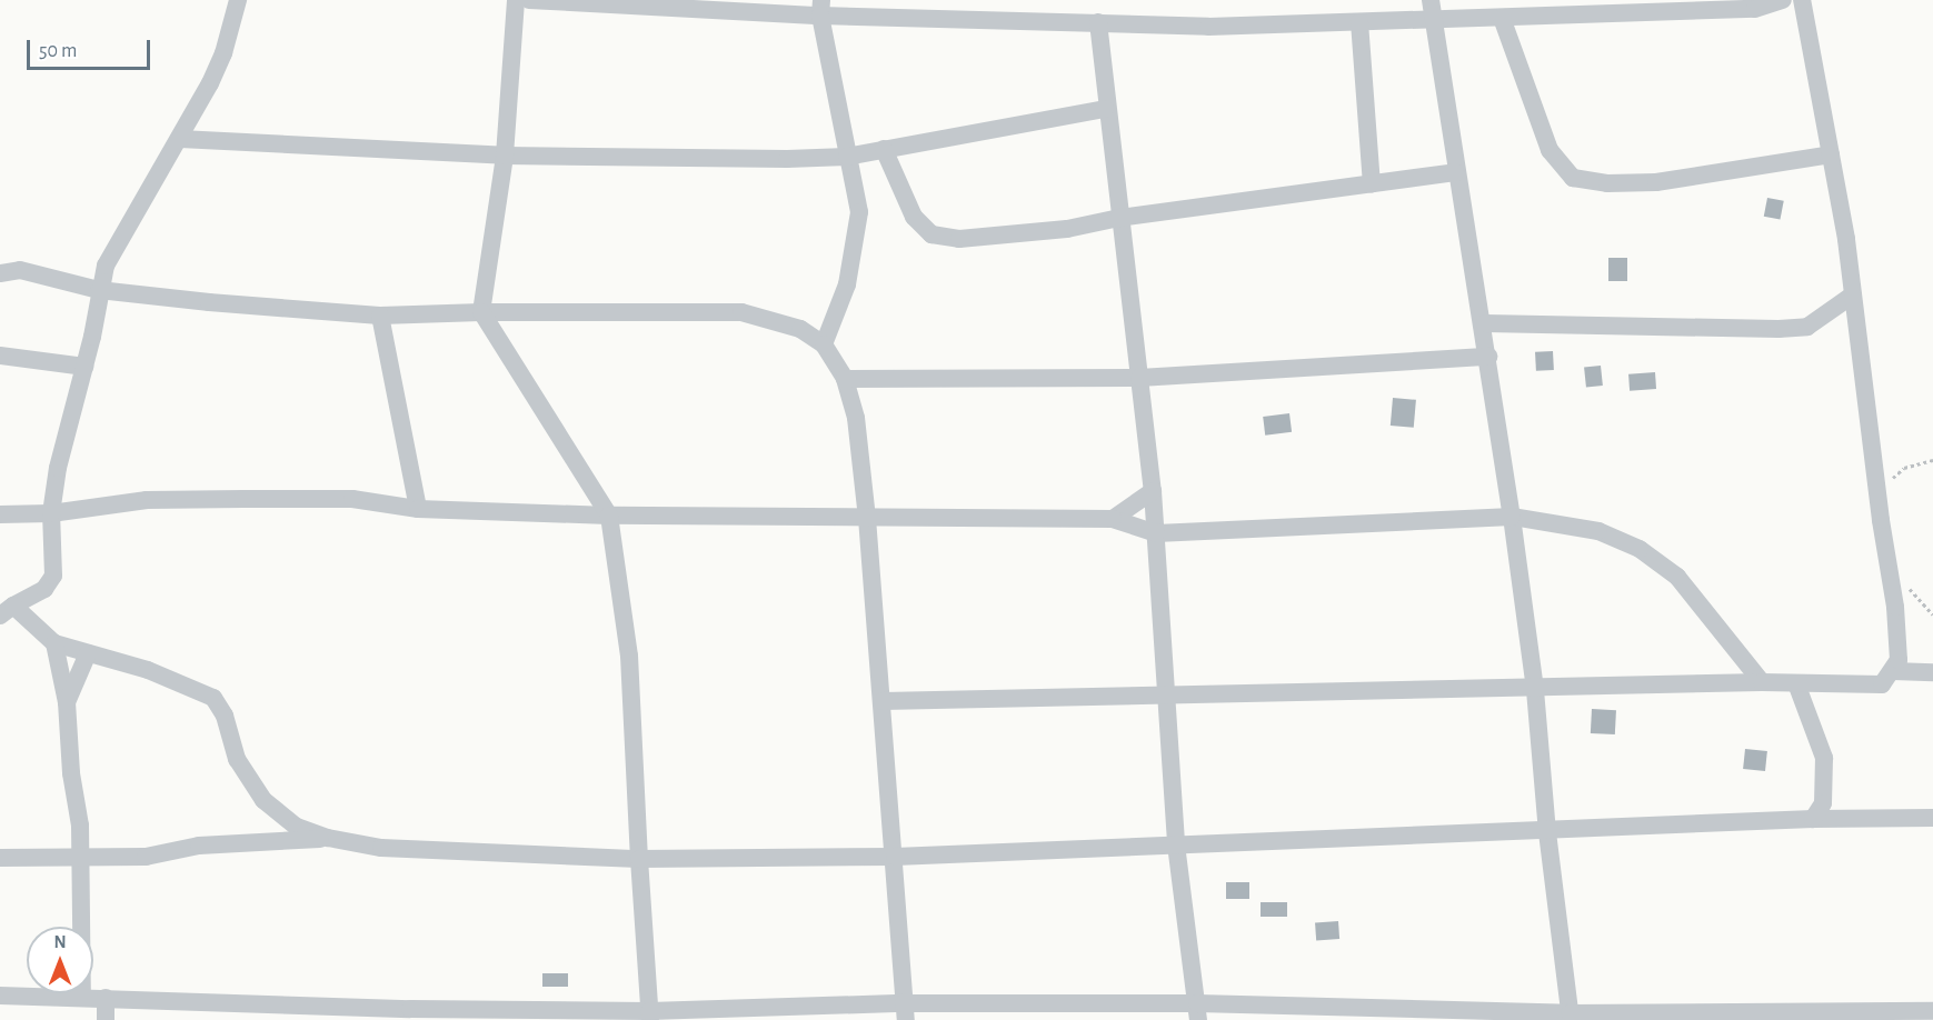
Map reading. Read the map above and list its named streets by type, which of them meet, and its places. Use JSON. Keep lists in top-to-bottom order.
{
  "scale_bar": "50 m",
  "north": "top"
}
